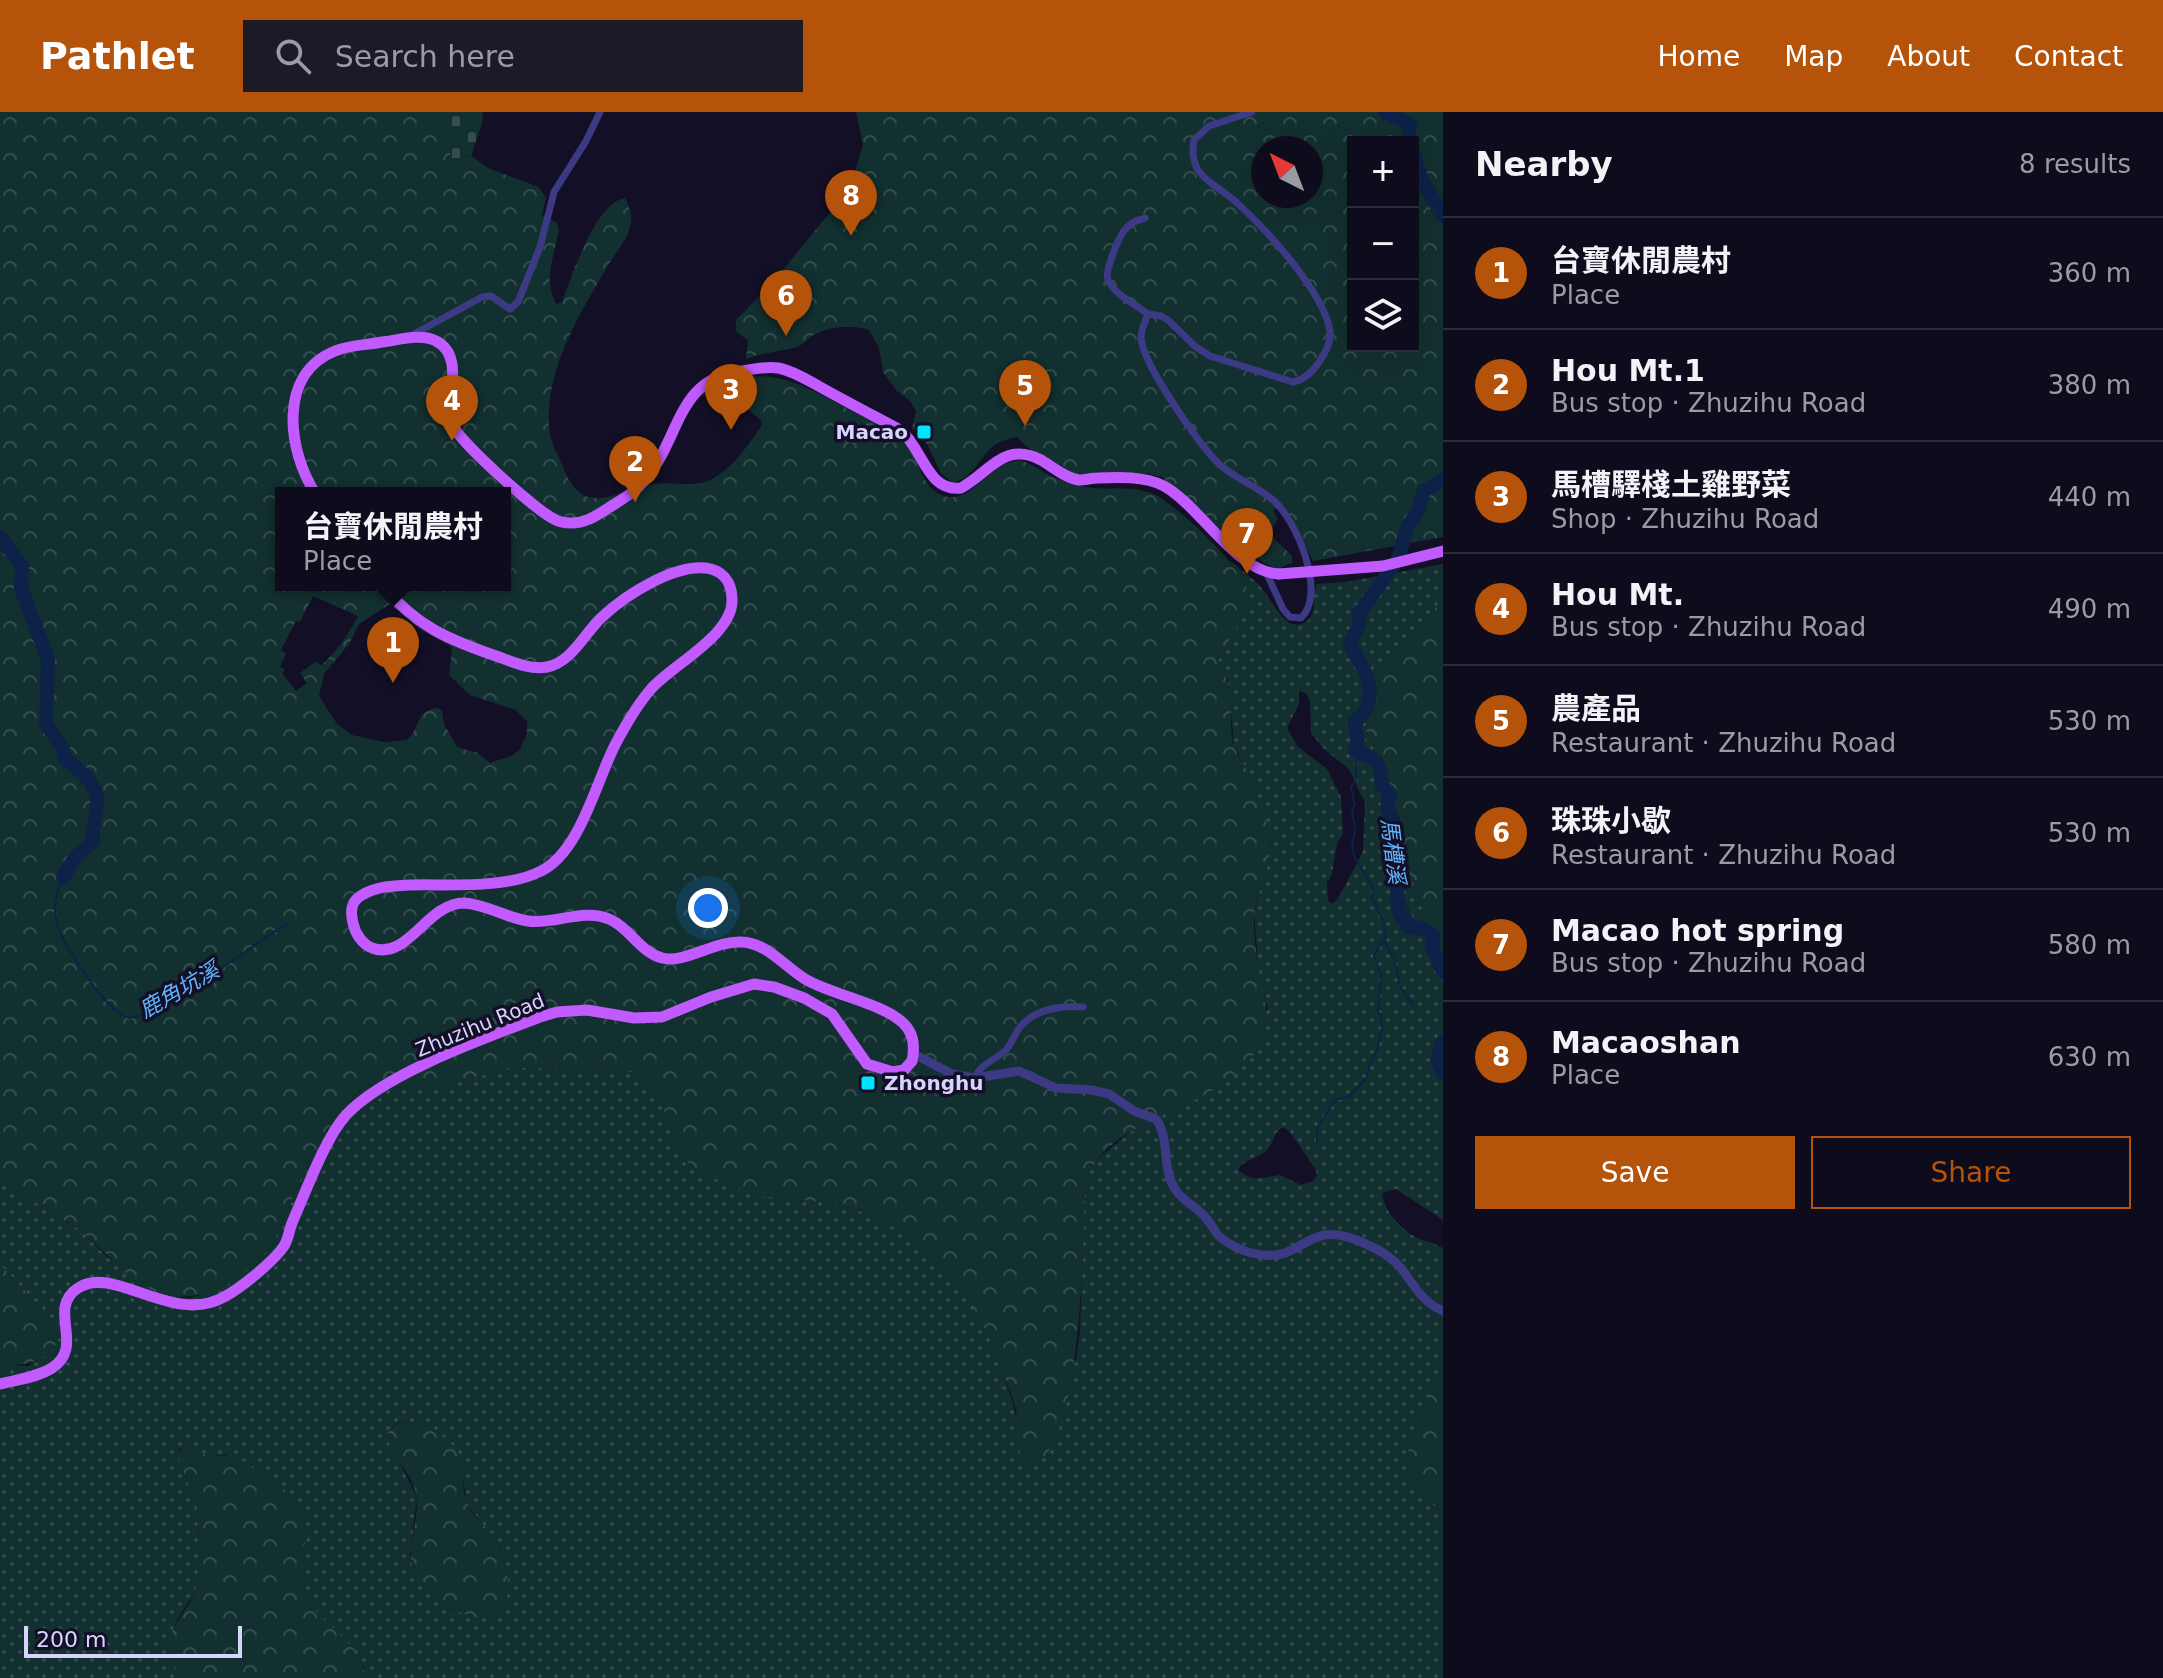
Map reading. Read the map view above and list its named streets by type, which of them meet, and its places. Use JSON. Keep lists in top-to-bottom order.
{
  "streets": {
    "main road": ["Zhuzihu Road"]
  },
  "water": ["馬槽溪", "鹿角坑溪"],
  "places": {
    "transit": ["Macao", "Zhonghu"]
  },
  "scale_bar": "200 m",
  "north": "top left",
  "page": {
    "header": "Pathlet",
    "search": "Search here",
    "nav": [
      "Home",
      "Map",
      "About",
      "Contact"
    ],
    "heading": ["Nearby", "8 results"],
    "map_buttons": ["+", "−"],
    "pins": [
      "8",
      "6",
      "5",
      "3",
      "4",
      "2",
      "7",
      "1"
    ],
    "list": [
      {
        "mark": "1",
        "name": "台寶休閒農村",
        "note": "Place",
        "value": "360 m"
      },
      {
        "mark": "2",
        "name": "Hou Mt.1",
        "note": "Bus stop · Zhuzihu Road",
        "value": "380 m"
      },
      {
        "mark": "3",
        "name": "馬槽驛棧土雞野菜",
        "note": "Shop · Zhuzihu Road",
        "value": "440 m"
      },
      {
        "mark": "4",
        "name": "Hou Mt.",
        "note": "Bus stop · Zhuzihu Road",
        "value": "490 m"
      },
      {
        "mark": "5",
        "name": "農產品",
        "note": "Restaurant · Zhuzihu Road",
        "value": "530 m"
      },
      {
        "mark": "6",
        "name": "珠珠小歇",
        "note": "Restaurant · Zhuzihu Road",
        "value": "530 m"
      },
      {
        "mark": "7",
        "name": "Macao hot spring",
        "note": "Bus stop · Zhuzihu Road",
        "value": "580 m"
      },
      {
        "mark": "8",
        "name": "Macaoshan",
        "note": "Place",
        "value": "630 m"
      }
    ],
    "popup": ["台寶休閒農村", "Place"],
    "buttons": ["Save", "Share"],
    "scale": "200 m"
  }
}
